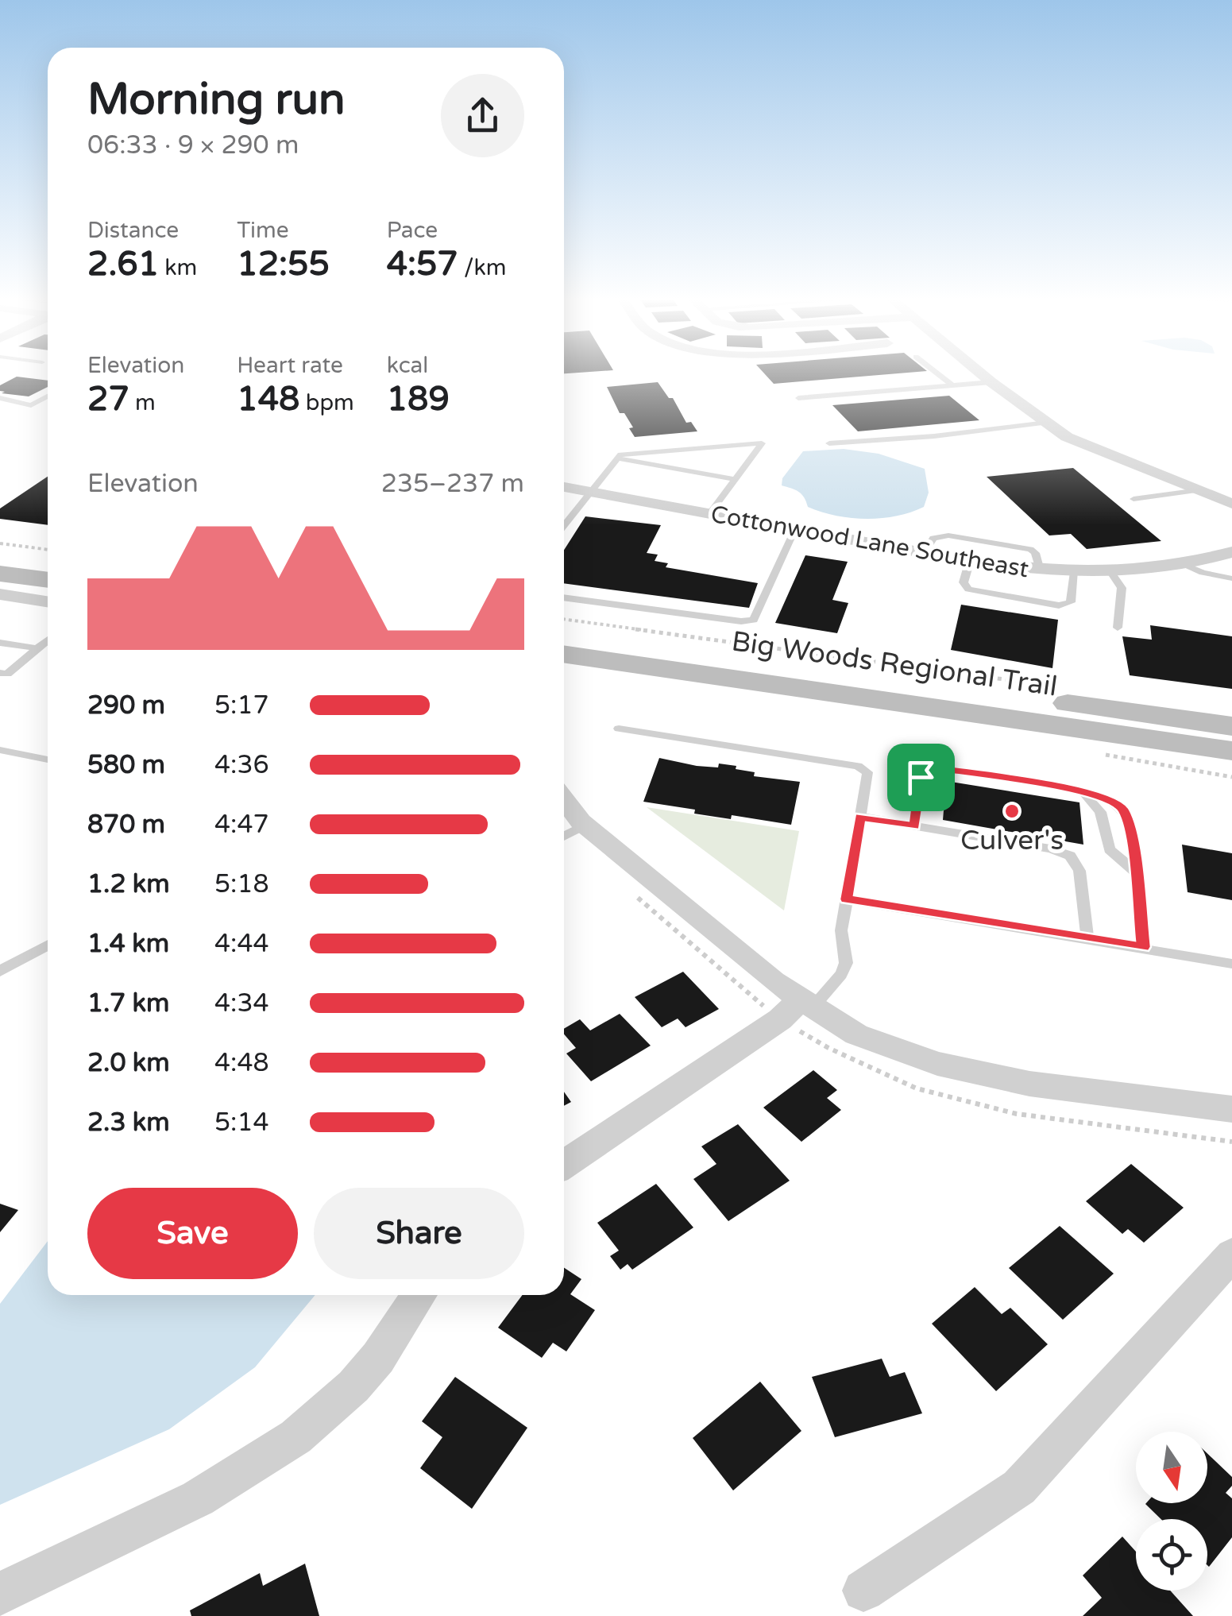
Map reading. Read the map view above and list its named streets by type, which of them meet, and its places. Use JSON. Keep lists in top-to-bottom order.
{
  "streets": {
    "street": ["Cottonwood Lane Southeast"],
    "path": ["Big Woods Regional Trail"]
  },
  "places": ["Culver's"],
  "north": "bottom",
  "page": {
    "heading": ["Morning run", "06:33 · 9 × 290 m"],
    "stats": [
      ["Distance", "2.61 km"],
      ["Time", "12:55"],
      ["Pace", "4:57 /km"],
      ["Elevation", "27 m"],
      ["Heart rate", "148 bpm"],
      ["kcal", "189"]
    ],
    "chart": ["Elevation", "235–237 m"],
    "list": [
      {
        "name": "290 m",
        "note": "5:17"
      },
      {
        "name": "580 m",
        "note": "4:36"
      },
      {
        "name": "870 m",
        "note": "4:47"
      },
      {
        "name": "1.2 km",
        "note": "5:18"
      },
      {
        "name": "1.4 km",
        "note": "4:44"
      },
      {
        "name": "1.7 km",
        "note": "4:34"
      },
      {
        "name": "2.0 km",
        "note": "4:48"
      },
      {
        "name": "2.3 km",
        "note": "5:14"
      }
    ],
    "buttons": ["Save", "Share"]
  }
}
